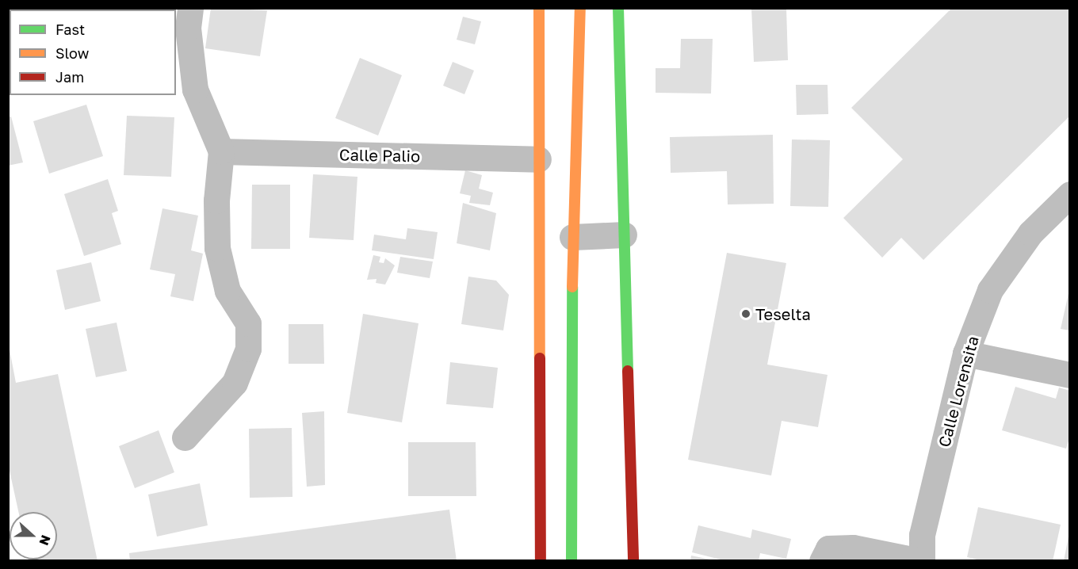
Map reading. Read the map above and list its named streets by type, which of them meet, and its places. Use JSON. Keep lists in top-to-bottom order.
{
  "streets": {
    "street": ["Calle Palio", "Calle Lorensita"]
  },
  "places": ["Teselta"],
  "legend": ["Fast", "Slow", "Jam"],
  "north": "right"
}
